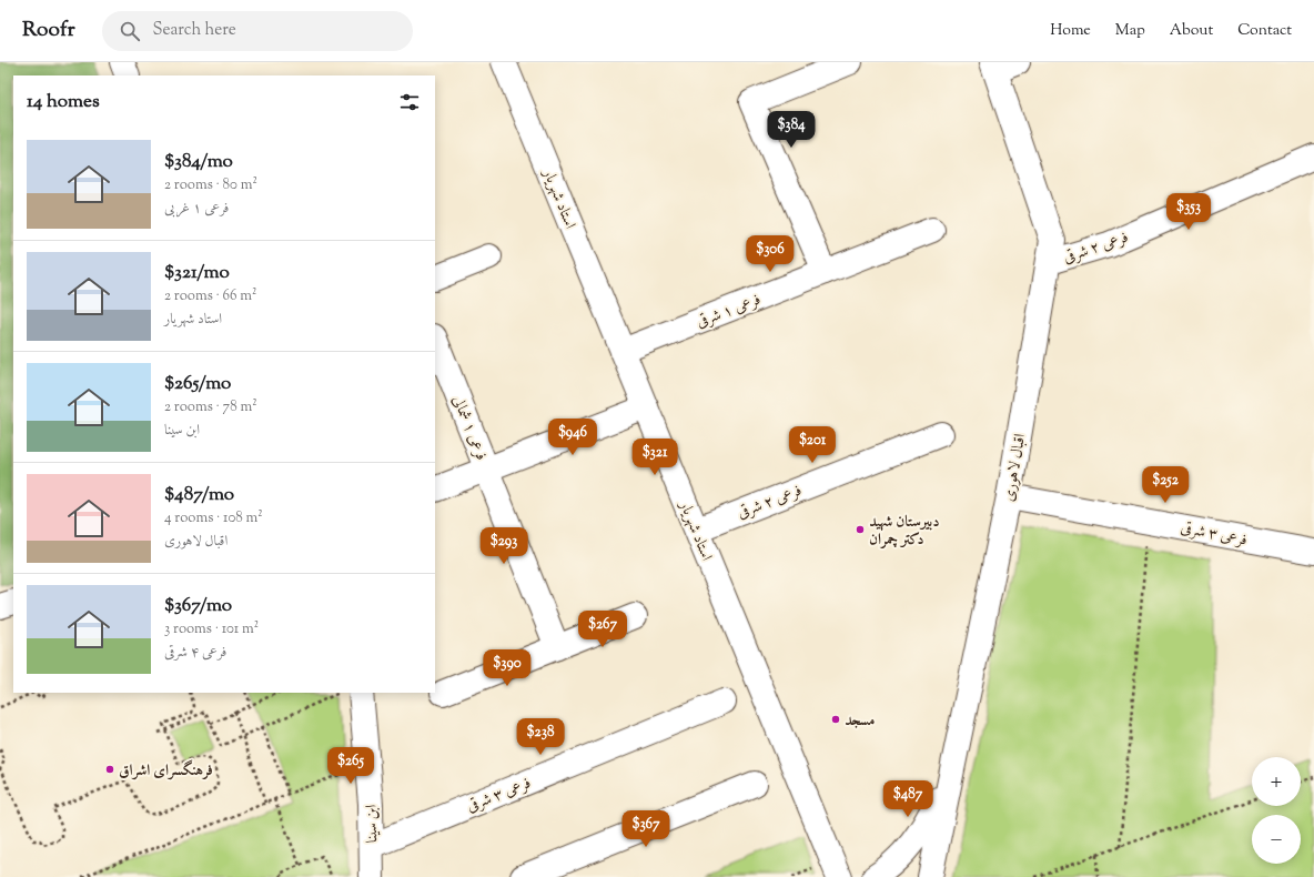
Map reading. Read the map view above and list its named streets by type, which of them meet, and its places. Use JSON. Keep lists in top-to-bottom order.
{
  "streets": {
    "street": [
      "استاد شهریار",
      "فرعی ۲ شرقی",
      "فرعی ۱ شرقی",
      "فرعی ۱ شمالی",
      "اقبال لاهوری",
      "فرعی ۳ شرقی",
      "ابن سینا"
    ]
  },
  "crossings": [
    ["استاد شهریار", "فرعی ۲ شرقی"],
    ["استاد شهریار", "فرعی ۱ شرقی"],
    ["فرعی ۲ شرقی", "اقبال لاهوری"],
    ["اقبال لاهوری", "فرعی ۳ شرقی"],
    ["فرعی ۳ شرقی", "ابن سینا"]
  ],
  "places": ["دبیرستان شهید دکتر چمران", "مسجد", "فرهنگسرای اشراق"],
  "page": {
    "header": "Roofr",
    "search": "Search here",
    "nav": [
      "Home",
      "Map",
      "About",
      "Contact"
    ],
    "heading": "14 homes",
    "price": [
      "$384",
      "$353",
      "$306",
      "$946",
      "$201",
      "$321",
      "$252",
      "$293",
      "$267",
      "$390",
      "$238",
      "$265",
      "$487",
      "$367"
    ],
    "list": [
      {
        "name": "$384/mo",
        "note": "2 rooms · 80 m² · فرعی ۱ غربی"
      },
      {
        "name": "$321/mo",
        "note": "2 rooms · 66 m² · استاد شهریار"
      },
      {
        "name": "$265/mo",
        "note": "2 rooms · 78 m² · ابن سینا"
      },
      {
        "name": "$487/mo",
        "note": "4 rooms · 108 m² · اقبال لاهوری"
      },
      {
        "name": "$367/mo",
        "note": "3 rooms · 101 m² · فرعی ۴ شرقی"
      }
    ],
    "map_buttons": ["+", "−"]
  }
}
